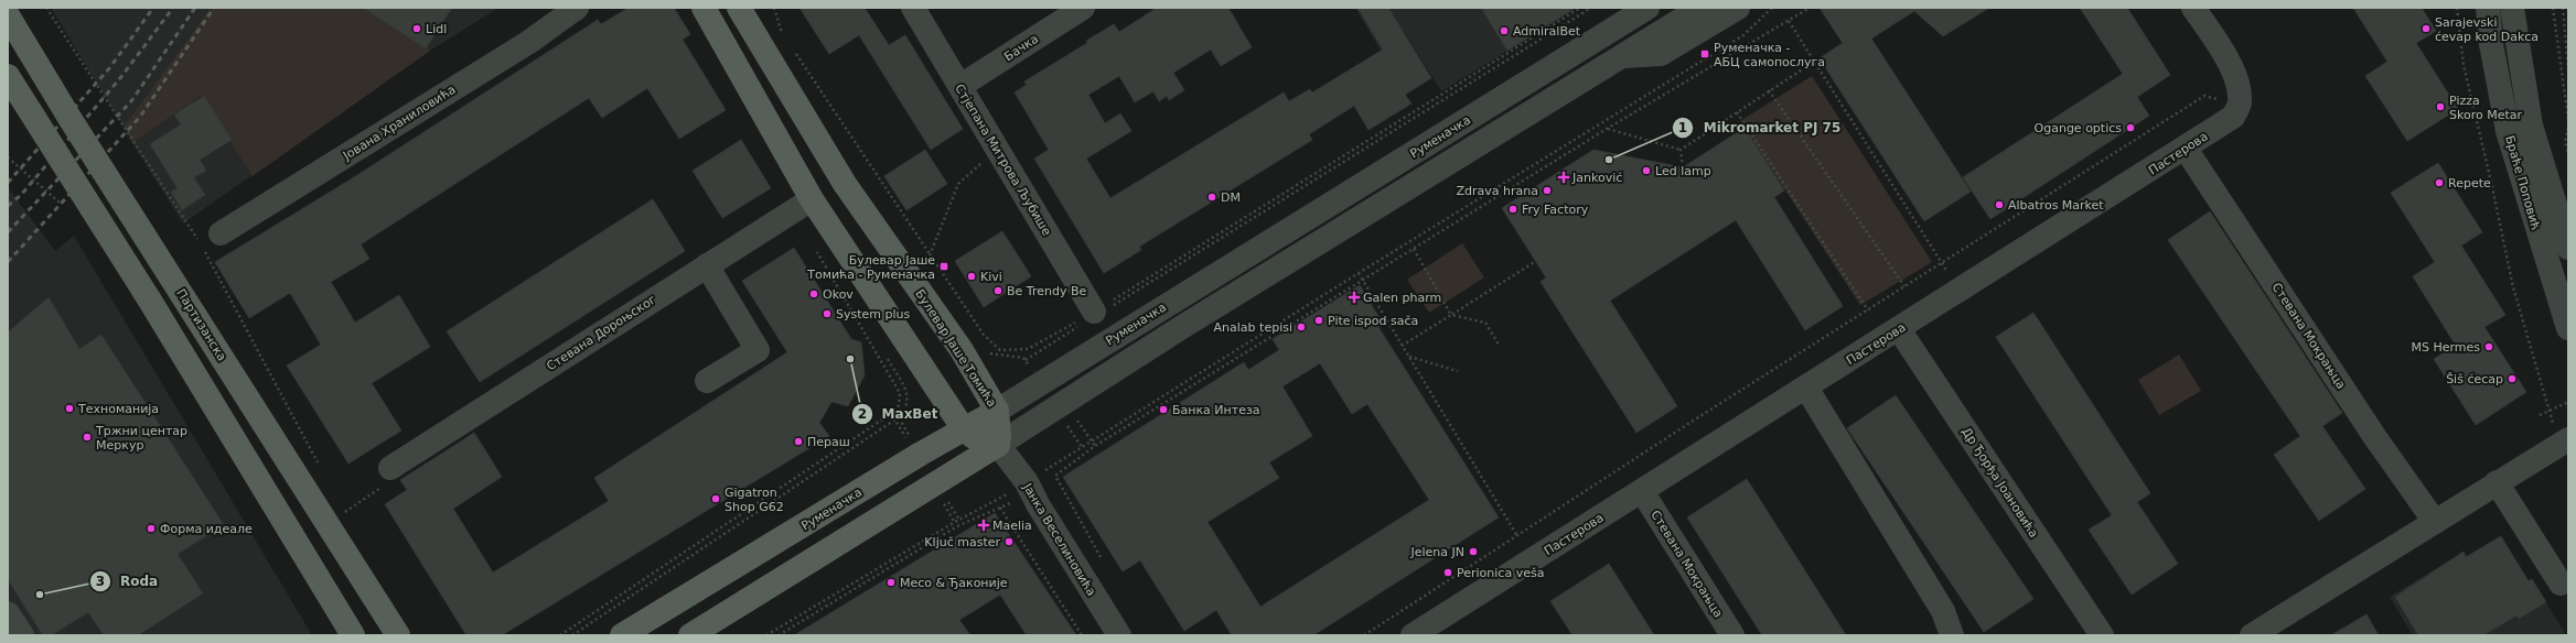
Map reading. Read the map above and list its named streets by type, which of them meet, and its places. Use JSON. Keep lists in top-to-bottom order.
{
  "streets": {
    "main road": ["Руменачка", "Партизанска", "Булевар Јаше Томића"],
    "street": [
      "Бачка",
      "Јована Храниловића",
      "Пастерова",
      "Стјепана Митрова Љубише",
      "Браће Поповић",
      "Стевана Дороњског",
      "Стевана Мокрањца",
      "Др Ђорђа Јоановића",
      "Јанка Веселиновића"
    ]
  },
  "crossings": [
    ["Бачка", "Стјепана Митрова Љубише"],
    ["Руменачка", "Булевар Јаше Томића"],
    ["Пастерова", "Стевана Мокрањца"],
    ["Пастерова", "Др Ђорђа Јоановића"],
    ["Булевар Јаше Томића", "Јанка Веселиновића"]
  ],
  "places": {
    "other": [
      "Lidl",
      "Sarajevski ćevap kod Dakca",
      "AdmiralBet",
      "Pizza Skoro Metar",
      "Ogange optics",
      "Mikromarket PJ 75",
      "Led lamp",
      "Repete",
      "Zdrava hrana",
      "DM",
      "Albatros Market",
      "Fry Factory",
      "Kivi",
      "Be Trendy Be",
      "Okov",
      "System plus",
      "Pite ispod sača",
      "Analab tepisi",
      "MS Hermes",
      "MaxBet",
      "Šiš ćecap",
      "Техноманија",
      "Банка Интеза",
      "Тржни центар Меркур",
      "Пераш",
      "Gigatron Shop G62",
      "Форма идеале",
      "Ključ master",
      "Jelena JN",
      "Perionica veša",
      "Месо & Ђаконије",
      "Roda"
    ],
    "transit": ["Руменачка - АБЦ самопослуга", "Булевар Јаше Томића - Руменачка"],
    "health": ["Janković", "Galen pharm", "Maelia"]
  }
}
